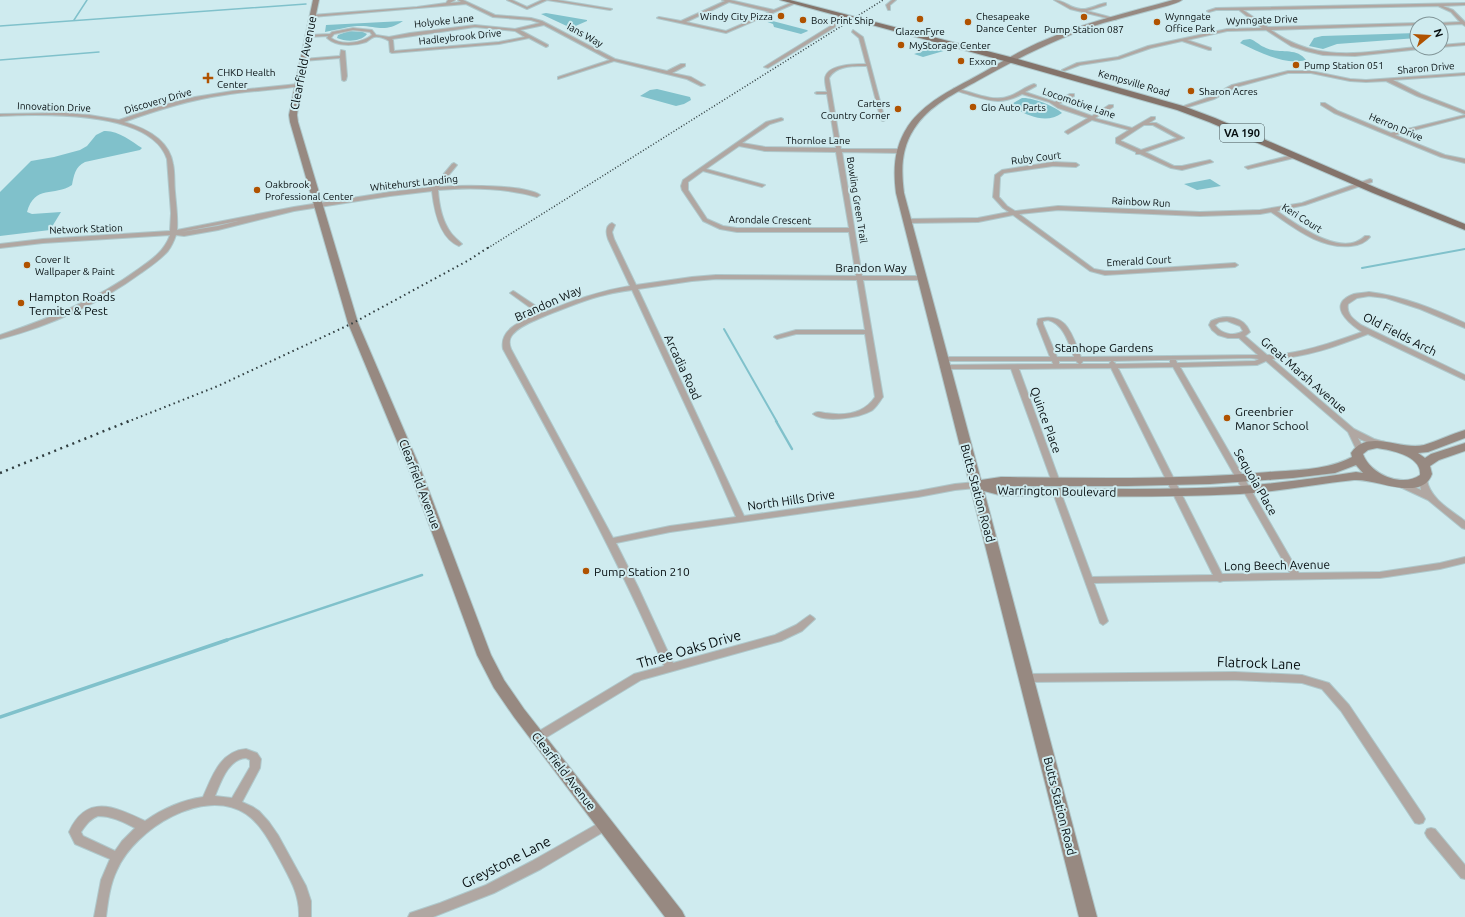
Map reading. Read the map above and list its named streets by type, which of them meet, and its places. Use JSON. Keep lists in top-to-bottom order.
{
  "streets": {
    "main road": ["Kempsville Road", "VA 190"],
    "street": [
      "Wynngate Drive",
      "Holyoke Lane",
      "Ians Way",
      "Hadleybrook Drive",
      "Clearfield Avenue",
      "Sharon Drive",
      "Discovery Drive",
      "Locomotive Lane",
      "Innovation Drive",
      "Herron Drive",
      "Thornloe Lane",
      "Ruby Court",
      "Whitehurst Landing",
      "Bowling Green Trail",
      "Rainbow Run",
      "Keri Court",
      "Arondale Crescent",
      "Network Station",
      "Emerald Court",
      "Brandon Way",
      "Old Fields Arch",
      "Stanhope Gardens",
      "Arcadia Road",
      "Great Marsh Avenue",
      "Quince Place",
      "Sequoia Place",
      "Warrington Boulevard",
      "Butts Station Road",
      "North Hills Drive",
      "Long Beech Avenue",
      "Three Oaks Drive",
      "Flatrock Lane",
      "Greystone Lane"
    ]
  },
  "crossings": [
    ["Wynngate Drive", "Kempsville Road"],
    ["Holyoke Lane", "Hadleybrook Drive"],
    ["Clearfield Avenue", "Discovery Drive"],
    ["Clearfield Avenue", "Whitehurst Landing"],
    ["Clearfield Avenue", "Network Station"],
    ["Clearfield Avenue", "Three Oaks Drive"],
    ["Clearfield Avenue", "Greystone Lane"],
    ["Sharon Drive", "Kempsville Road"],
    ["Kempsville Road", "Rainbow Run"],
    ["Kempsville Road", "Butts Station Road"],
    ["Discovery Drive", "Innovation Drive"],
    ["Innovation Drive", "Network Station"],
    ["Thornloe Lane", "Bowling Green Trail"],
    ["Thornloe Lane", "Arondale Crescent"],
    ["Thornloe Lane", "Butts Station Road"],
    ["Ruby Court", "Rainbow Run"],
    ["Ruby Court", "Emerald Court"],
    ["Whitehurst Landing", "Network Station"],
    ["Bowling Green Trail", "Arondale Crescent"],
    ["Bowling Green Trail", "Brandon Way"],
    ["Rainbow Run", "Keri Court"],
    ["Rainbow Run", "Emerald Court"],
    ["Rainbow Run", "Butts Station Road"],
    ["Brandon Way", "Arcadia Road"],
    ["Brandon Way", "Butts Station Road"],
    ["Brandon Way", "North Hills Drive"],
    ["Brandon Way", "Three Oaks Drive"],
    ["Old Fields Arch", "Stanhope Gardens"],
    ["Stanhope Gardens", "Great Marsh Avenue"],
    ["Stanhope Gardens", "Quince Place"],
    ["Stanhope Gardens", "Sequoia Place"],
    ["Stanhope Gardens", "Butts Station Road"],
    ["Arcadia Road", "North Hills Drive"],
    ["Great Marsh Avenue", "Warrington Boulevard"],
    ["Quince Place", "Warrington Boulevard"],
    ["Sequoia Place", "Warrington Boulevard"],
    ["Sequoia Place", "Long Beech Avenue"],
    ["Warrington Boulevard", "Butts Station Road"],
    ["Warrington Boulevard", "North Hills Drive"],
    ["Butts Station Road", "North Hills Drive"],
    ["Butts Station Road", "Flatrock Lane"]
  ],
  "places": {
    "other": [
      "Windy City Pizza",
      "Pump Station 087",
      "GlazenFyre",
      "Box Print Ship",
      "Chesapeake Dance Center",
      "Wynngate Office Park",
      "MyStorage Center",
      "Exxon",
      "Pump Station 051",
      "Sharon Acres",
      "Glo Auto Parts",
      "Carters Country Corner",
      "Oakbrook Professional Center",
      "Cover It Wallpaper & Paint",
      "Hampton Roads Termite & Pest",
      "Greenbrier Manor School",
      "Pump Station 210"
    ],
    "health": ["CHKD Health Center"]
  },
  "north": "right"
}
